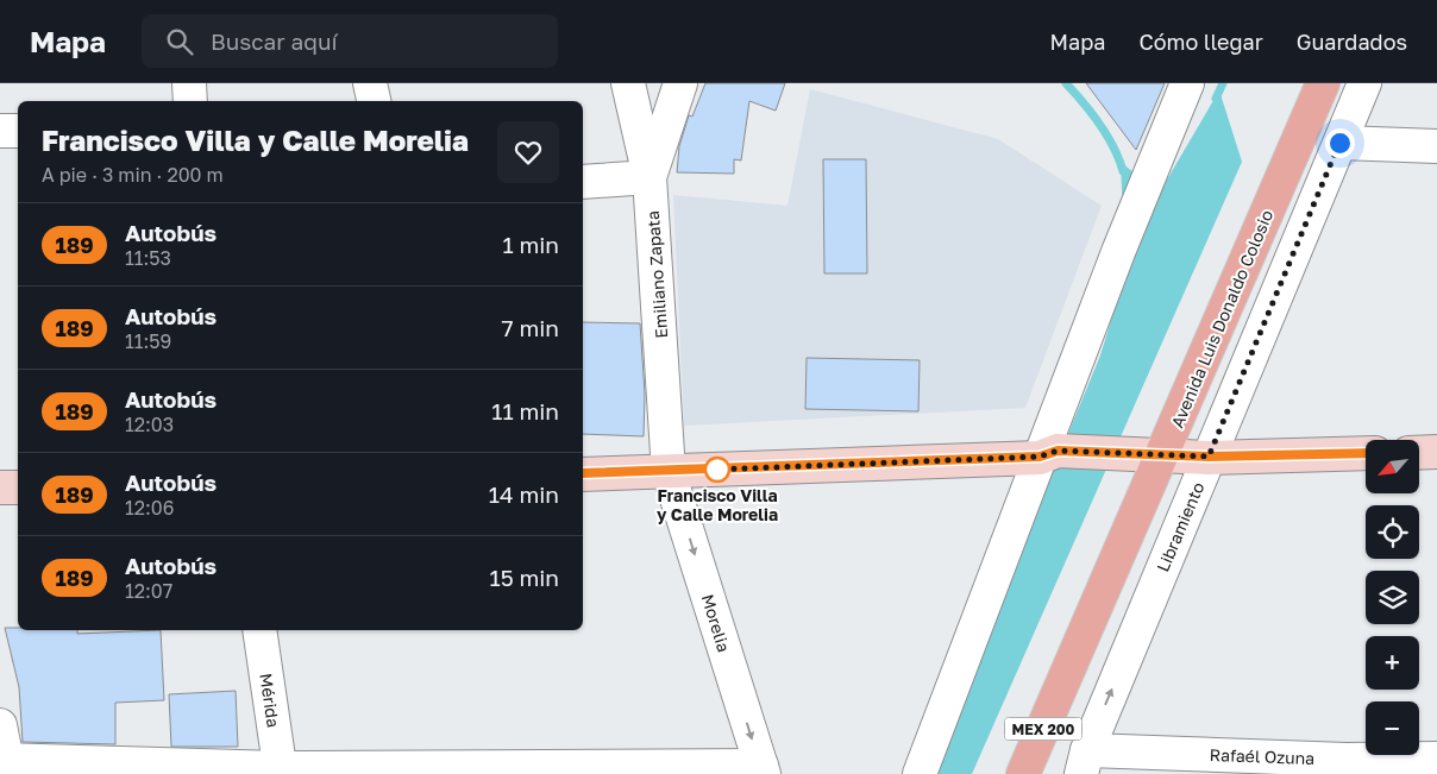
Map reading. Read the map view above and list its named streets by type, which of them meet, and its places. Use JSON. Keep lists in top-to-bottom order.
{
  "streets": {
    "main road": ["Avenida Luis Donaldo Colosio", "MEX 200"],
    "street": [
      "Emiliano Zapata",
      "Libramiento",
      "Morelia",
      "Mérida",
      "Rafaél Ozuna"
    ]
  },
  "crossings": [
    ["Emiliano Zapata", "Morelia"],
    ["Libramiento", "Rafaél Ozuna"]
  ],
  "one_way": ["Morelia"],
  "places": ["Francisco Villa y Calle Morelia"],
  "lines": ["bus line 189"],
  "north": "bottom left",
  "page": {
    "header": "Mapa",
    "search": "Buscar aquí",
    "nav": ["Mapa", "Cómo llegar", "Guardados"],
    "heading": ["Francisco Villa y Calle Morelia", "A pie · 3 min · 200 m"],
    "list": [
      {
        "mark": "189",
        "name": "Autobús",
        "note": "11:53",
        "value": "1 min"
      },
      {
        "mark": "189",
        "name": "Autobús",
        "note": "11:59",
        "value": "7 min"
      },
      {
        "mark": "189",
        "name": "Autobús",
        "note": "12:03",
        "value": "11 min"
      },
      {
        "mark": "189",
        "name": "Autobús",
        "note": "12:06",
        "value": "14 min"
      },
      {
        "mark": "189",
        "name": "Autobús",
        "note": "12:07",
        "value": "15 min"
      }
    ],
    "map_buttons": ["+", "−"]
  }
}
